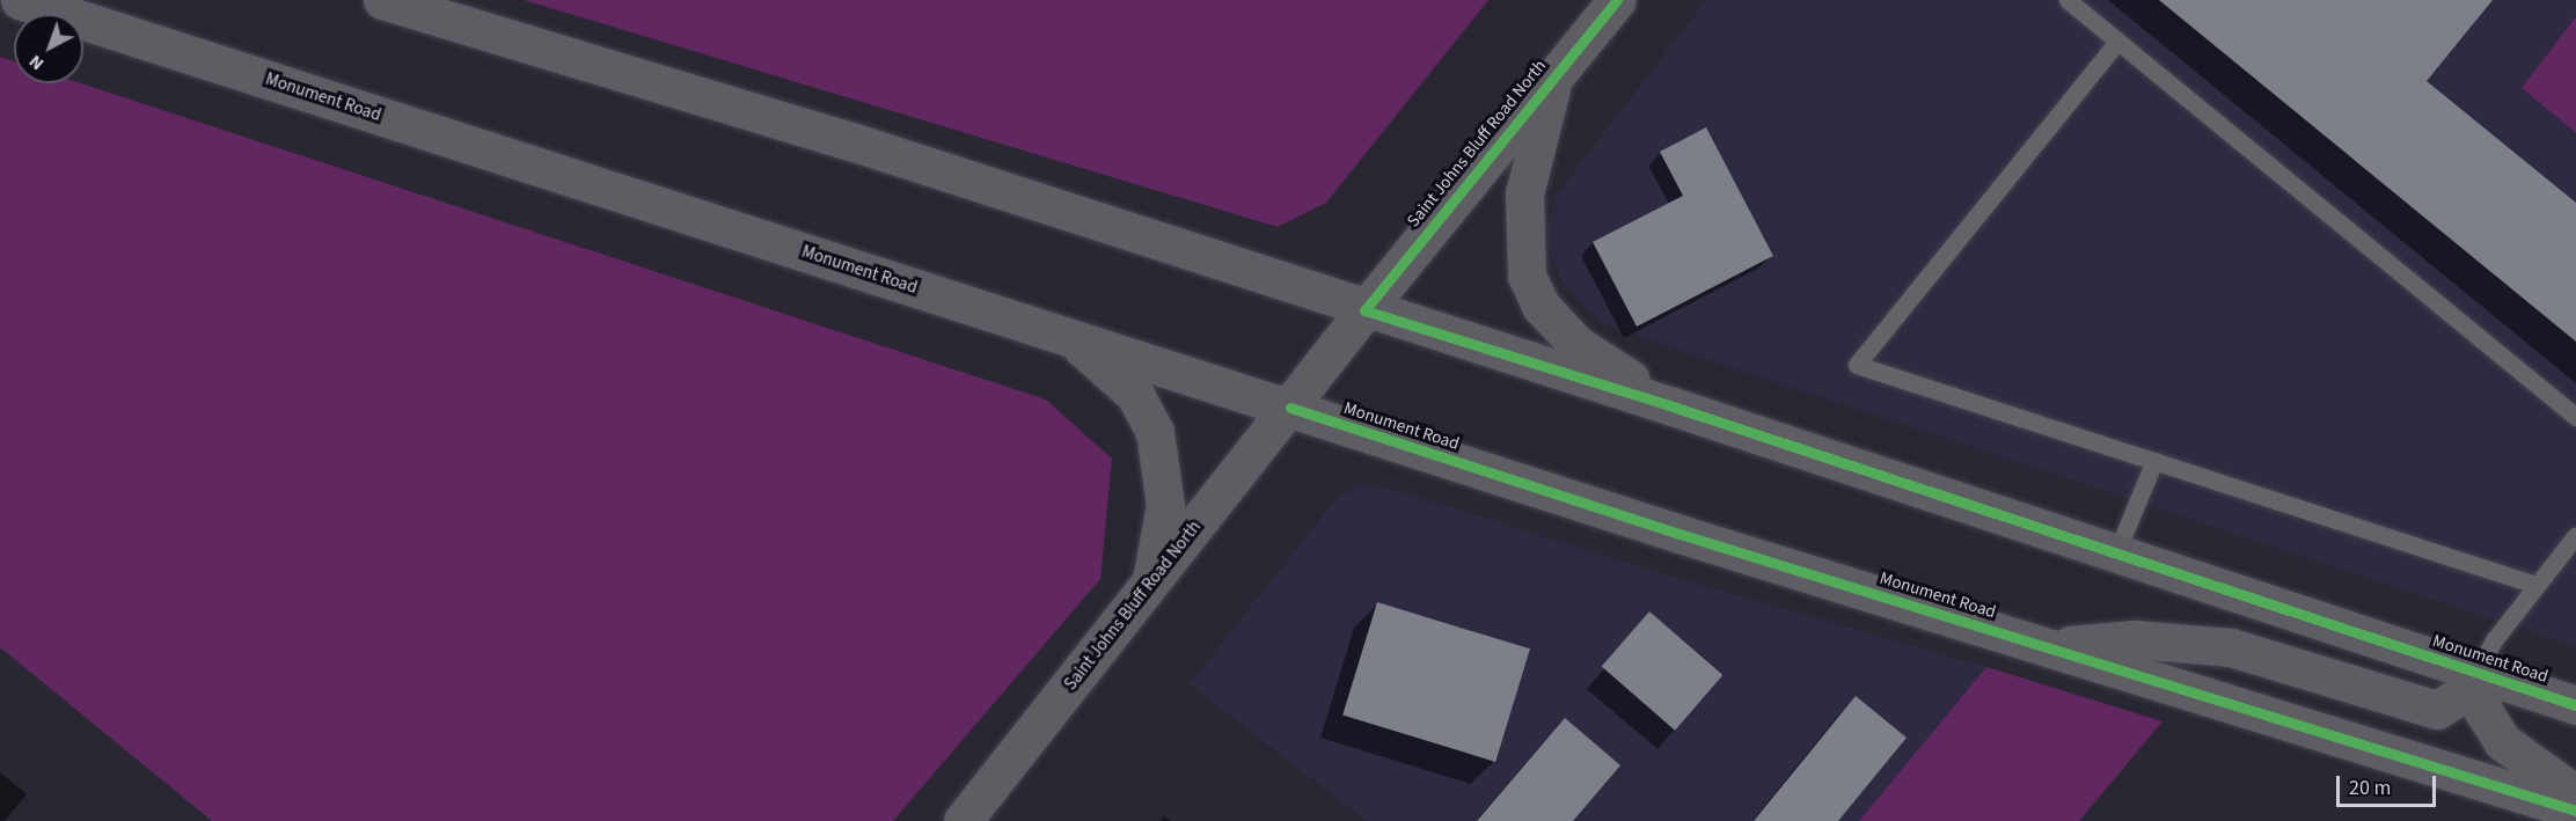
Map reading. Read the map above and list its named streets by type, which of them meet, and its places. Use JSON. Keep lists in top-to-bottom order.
{
  "streets": {
    "main road": ["Monument Road", "Saint Johns Bluff Road North"]
  },
  "crossings": [
    ["Monument Road", "Saint Johns Bluff Road North"]
  ],
  "scale_bar": "20 m",
  "north": "bottom left"
}
